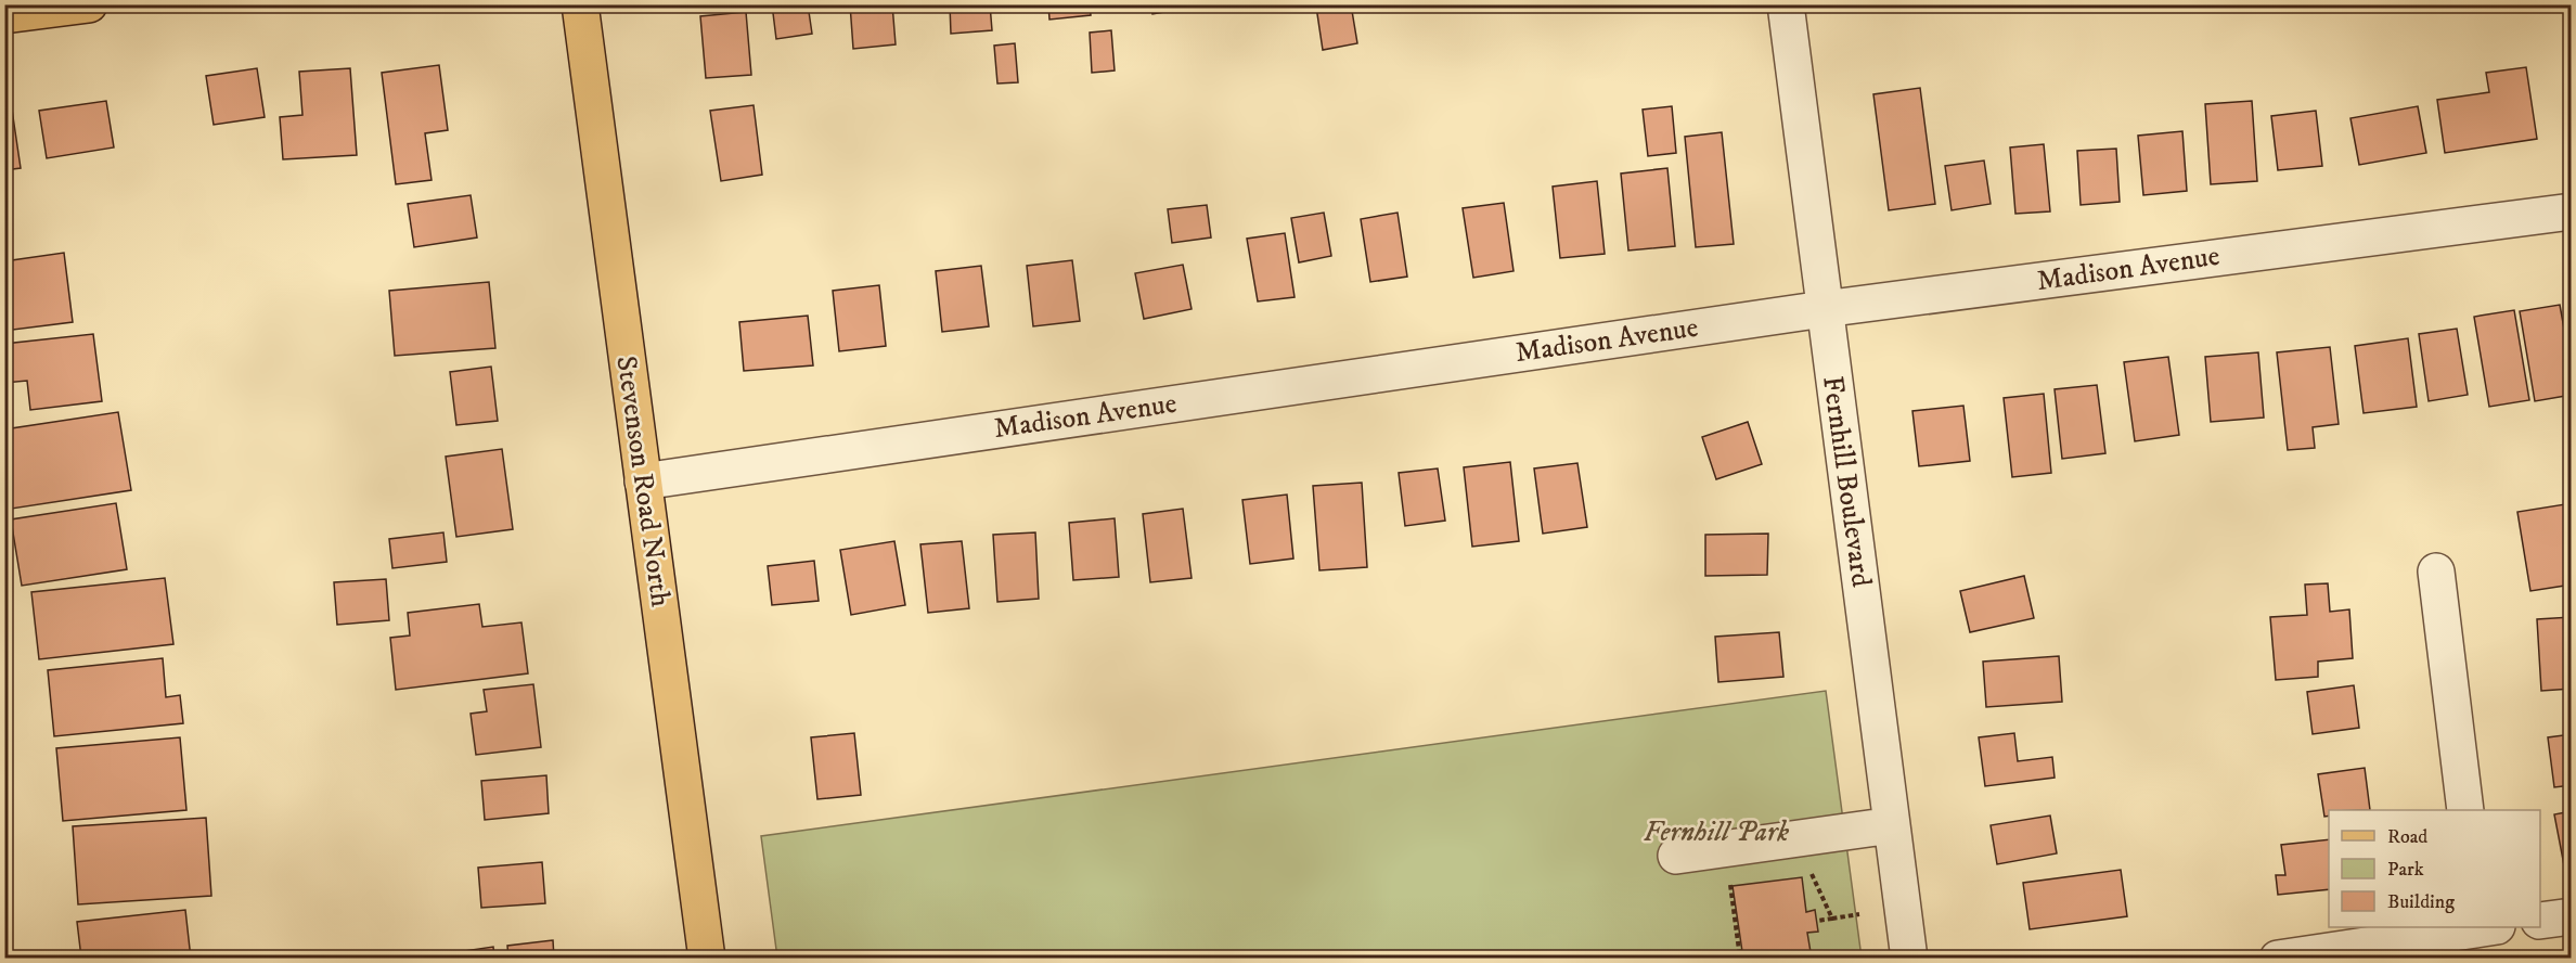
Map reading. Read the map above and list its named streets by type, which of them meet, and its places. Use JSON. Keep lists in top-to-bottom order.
{
  "streets": {
    "main road": ["Stevenson Road North"],
    "street": ["Madison Avenue", "Fernhill Boulevard"]
  },
  "crossings": [
    ["Madison Avenue", "Stevenson Road North"],
    ["Madison Avenue", "Fernhill Boulevard"]
  ],
  "parks": ["Fernhill Park"],
  "legend": ["Road", "Park", "Building"]
}
